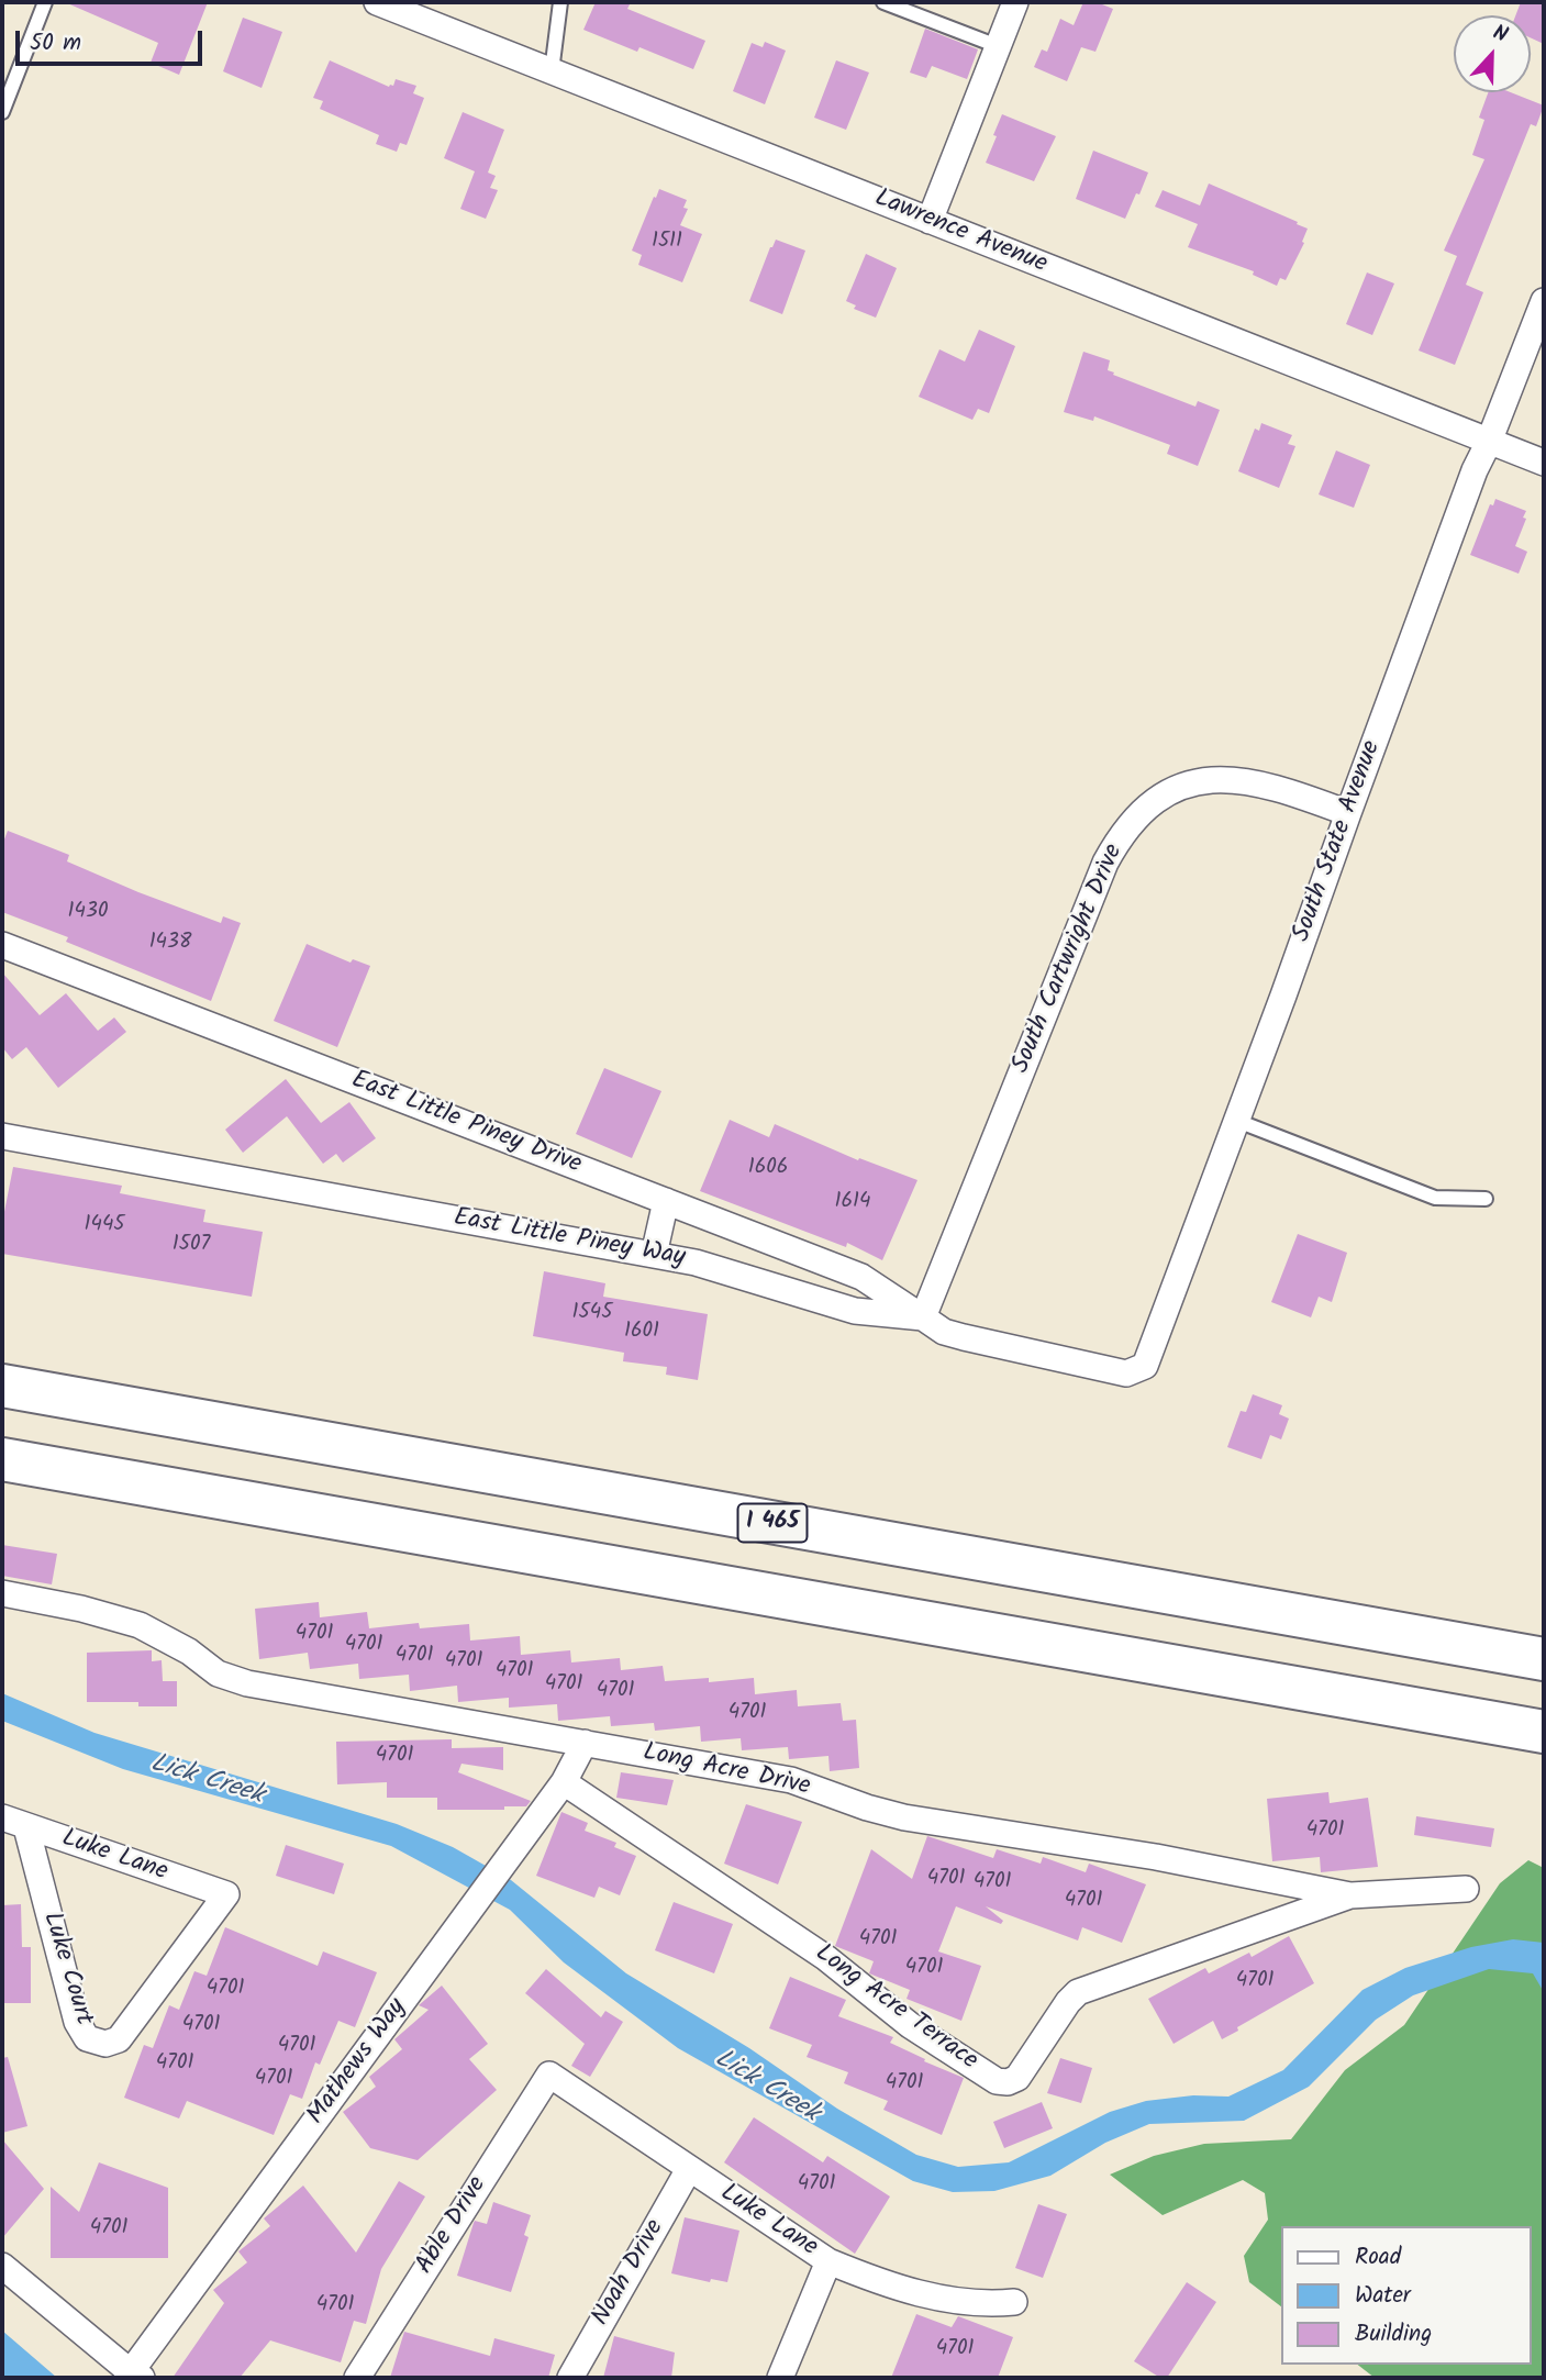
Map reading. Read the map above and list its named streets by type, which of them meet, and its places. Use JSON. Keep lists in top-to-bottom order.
{
  "streets": {
    "highway": ["I 465"],
    "street": [
      "Lawrence Avenue",
      "South State Avenue",
      "South Cartwright Drive",
      "East Little Piney Drive",
      "East Little Piney Way",
      "Long Acre Drive",
      "Luke Lane",
      "Luke Court",
      "Long Acre Terrace",
      "Mathews Way",
      "Able Drive",
      "Noah Drive"
    ]
  },
  "crossings": [
    ["Lawrence Avenue", "South State Avenue"],
    ["South State Avenue", "South Cartwright Drive"],
    ["South State Avenue", "East Little Piney Way"],
    ["South Cartwright Drive", "East Little Piney Drive"],
    ["South Cartwright Drive", "East Little Piney Way"],
    ["East Little Piney Drive", "East Little Piney Way"],
    ["Long Acre Drive", "Long Acre Terrace"],
    ["Long Acre Drive", "Mathews Way"],
    ["Luke Lane", "Luke Court"],
    ["Luke Lane", "Able Drive"],
    ["Luke Lane", "Noah Drive"],
    ["Long Acre Terrace", "Mathews Way"]
  ],
  "water": ["Lick Creek"],
  "house_numbers": [
    "1511",
    "1430",
    "1438",
    "1606",
    "1614",
    "1445",
    "1507",
    "1545",
    "1601",
    "4701",
    "4701",
    "4701",
    "4701",
    "4701",
    "4701",
    "4701",
    "4701",
    "4701",
    "4701",
    "4701",
    "4701",
    "4701",
    "4701",
    "4701",
    "4701",
    "4701",
    "4701",
    "4701",
    "4701",
    "4701",
    "4701",
    "4701",
    "4701",
    "4701",
    "4701"
  ],
  "legend": ["Road", "Water", "Building"],
  "scale_bar": "50 m",
  "north": "top"
}
